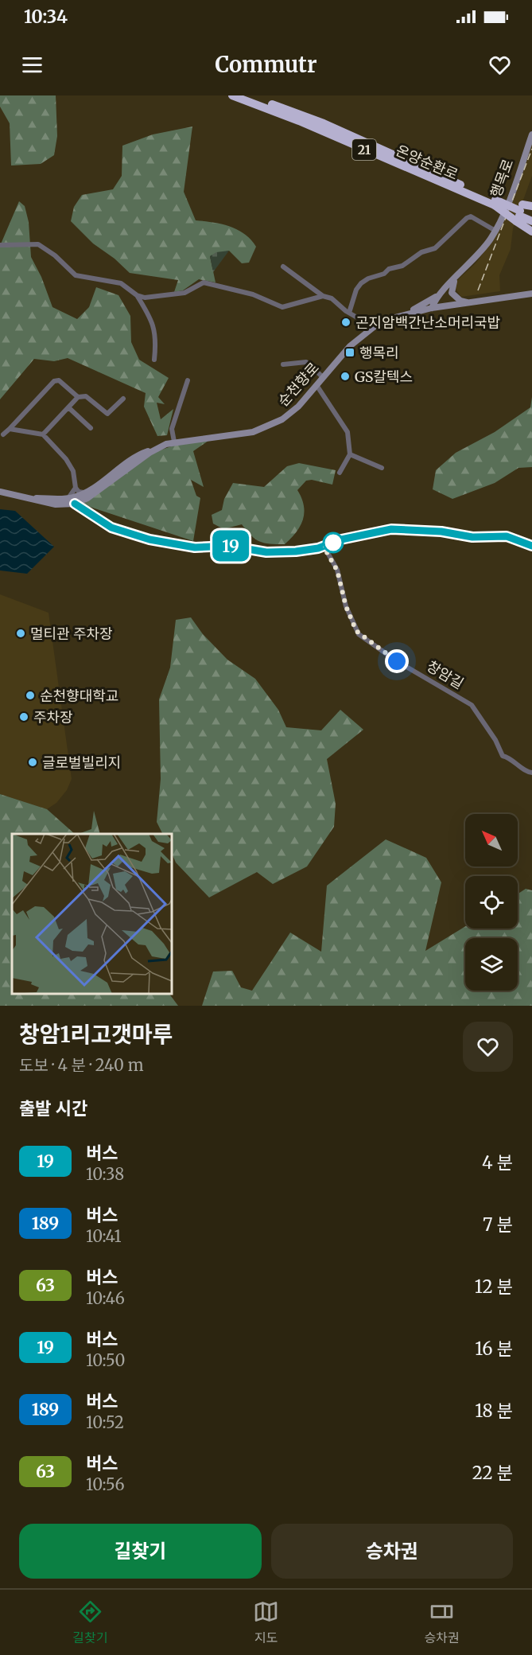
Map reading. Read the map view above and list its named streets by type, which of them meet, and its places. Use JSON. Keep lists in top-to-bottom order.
{
  "streets": {
    "highway": ["21", "온양순환로"],
    "main road": ["행목로", "순천향로"],
    "street": ["창암길"]
  },
  "crossings": [
    ["행목로", "순천향로"]
  ],
  "places": {
    "other": [
      "곤지암백간난소머리국밥",
      "GS칼텍스",
      "멀티관 주차장",
      "순천향대학교",
      "주차장",
      "글로벌빌리지"
    ],
    "transit": ["행목리"]
  },
  "lines": ["bus line 19"],
  "north": "top left",
  "page": {
    "status": "10:34",
    "header": "Commutr",
    "on_map": "19",
    "heading": [
      ["창암1리고갯마루", "도보 · 4 분 · 240 m"],
      "출발 시간"
    ],
    "list": [
      {
        "mark": "19",
        "name": "버스",
        "note": "10:38",
        "value": "4 분"
      },
      {
        "mark": "189",
        "name": "버스",
        "note": "10:41",
        "value": "7 분"
      },
      {
        "mark": "63",
        "name": "버스",
        "note": "10:46",
        "value": "12 분"
      },
      {
        "mark": "19",
        "name": "버스",
        "note": "10:50",
        "value": "16 분"
      },
      {
        "mark": "189",
        "name": "버스",
        "note": "10:52",
        "value": "18 분"
      },
      {
        "mark": "63",
        "name": "버스",
        "note": "10:56",
        "value": "22 분"
      }
    ],
    "buttons": ["길찾기", "승차권"],
    "tabs": ["길찾기", "지도", "승차권"]
  }
}
